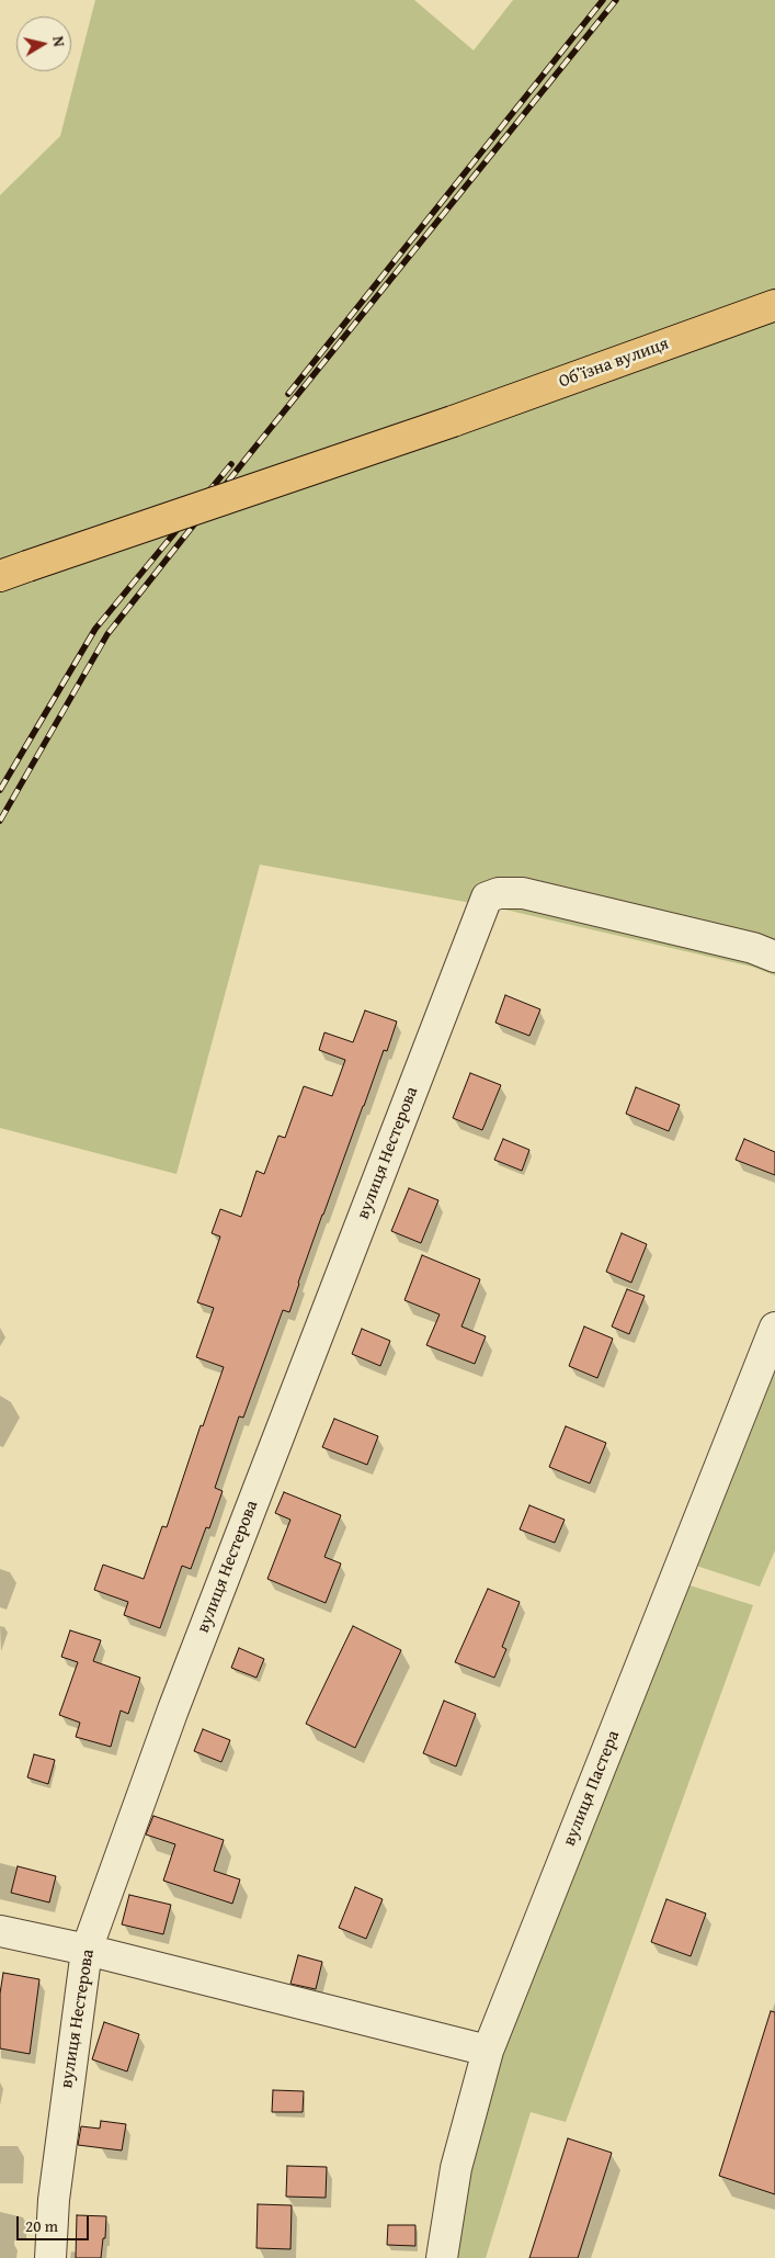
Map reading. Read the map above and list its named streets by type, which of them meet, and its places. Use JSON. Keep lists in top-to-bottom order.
{
  "streets": {
    "main road": ["Обʼїзна вулиця"],
    "street": ["вулиця Нестерова", "вулиця Пастера"]
  },
  "scale_bar": "20 m",
  "north": "right"
}
